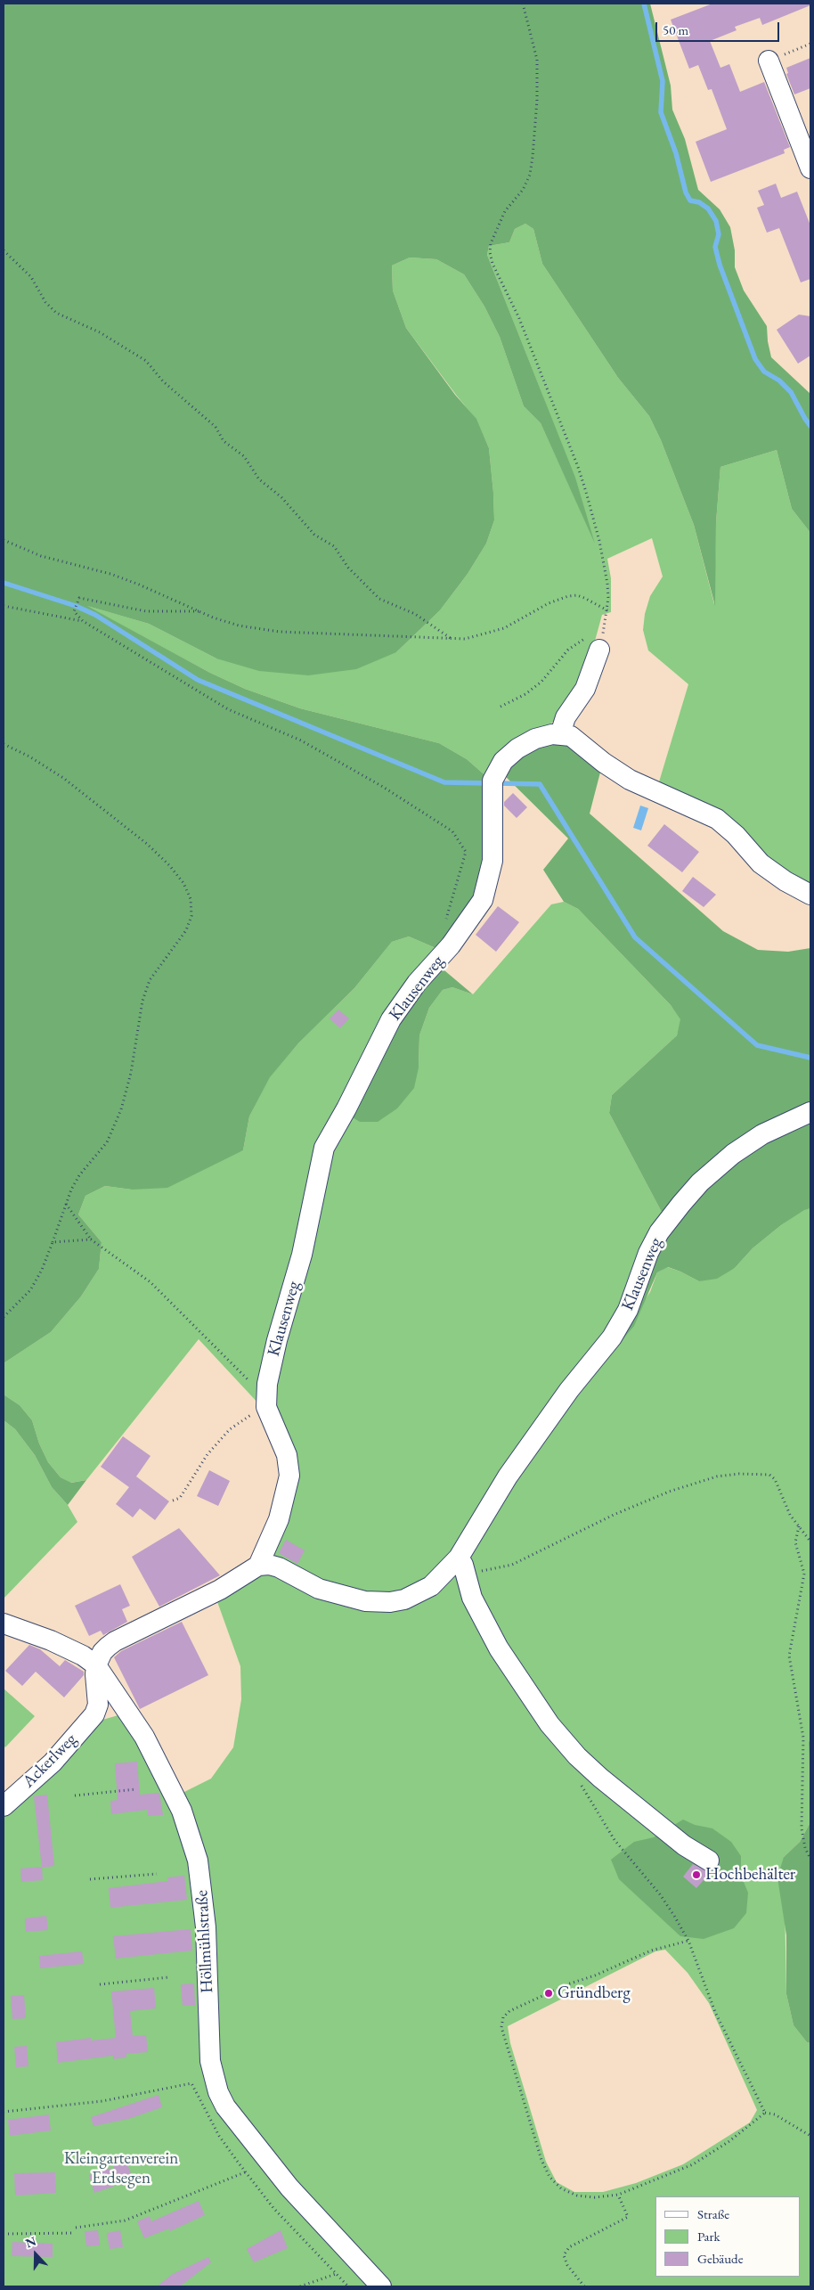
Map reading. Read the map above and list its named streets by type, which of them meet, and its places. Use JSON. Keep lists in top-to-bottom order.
{
  "streets": {
    "street": ["Klausenweg", "Ackerlweg", "Höllmühlstraße"]
  },
  "parks": ["Kleingartenverein Erdsegen"],
  "places": ["Hochbehälter", "Gründberg"],
  "legend": ["Straße", "Park", "Gebäude"],
  "scale_bar": "50 m",
  "north": "top"
}
